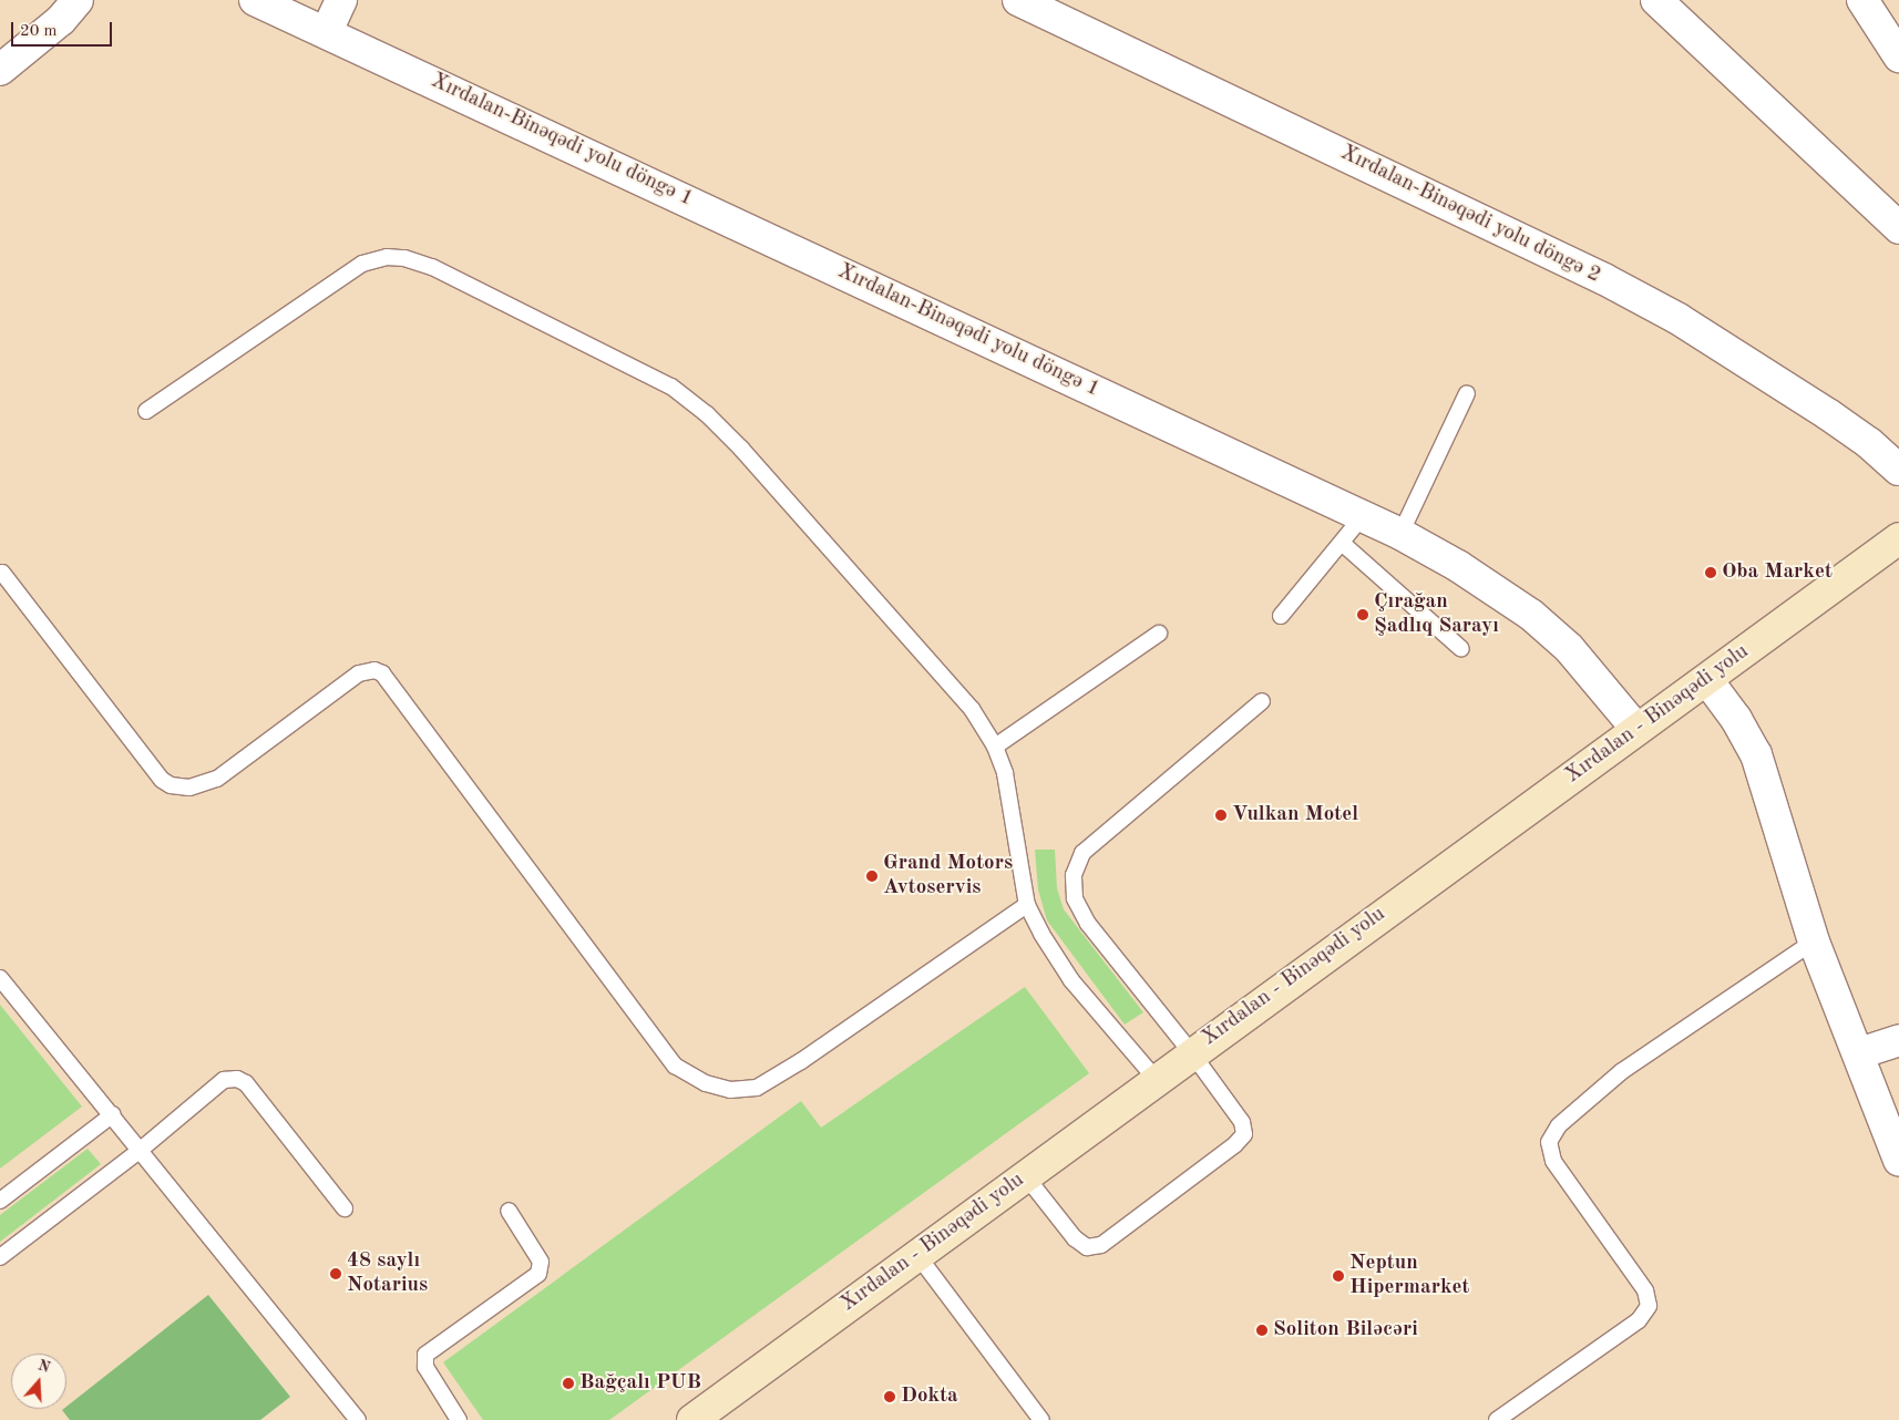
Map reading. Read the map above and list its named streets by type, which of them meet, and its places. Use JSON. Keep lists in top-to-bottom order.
{
  "streets": {
    "main road": ["Xırdalan - Binəqədi yolu"],
    "street": ["Xırdalan-Binəqədi yolu döngə 1", "Xırdalan-Binəqədi yolu döngə 2"]
  },
  "crossings": [
    ["Xırdalan-Binəqədi yolu döngə 1", "Xırdalan - Binəqədi yolu"]
  ],
  "places": [
    "Oba Market",
    "Çırağan Şadlıq Sarayı",
    "Vulkan Motel",
    "Grand Motors Avtoservis",
    "48 saylı Notarius",
    "Neptun Hipermarket",
    "Soliton Biləcəri",
    "Bağçalı PUB",
    "Dokta"
  ],
  "scale_bar": "20 m",
  "north": "top"
}
